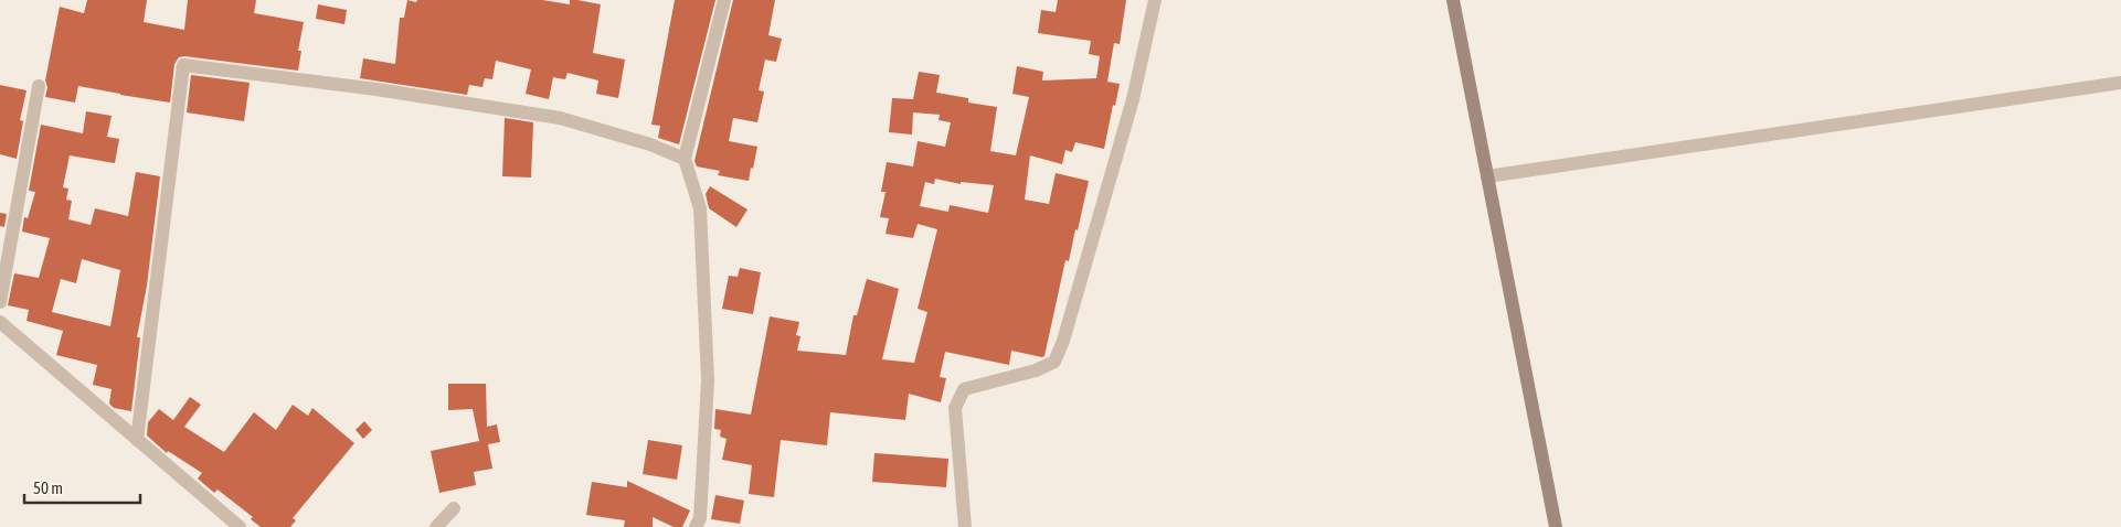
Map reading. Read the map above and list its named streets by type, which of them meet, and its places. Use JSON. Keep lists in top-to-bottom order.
{
  "scale_bar": "50 m"
}
